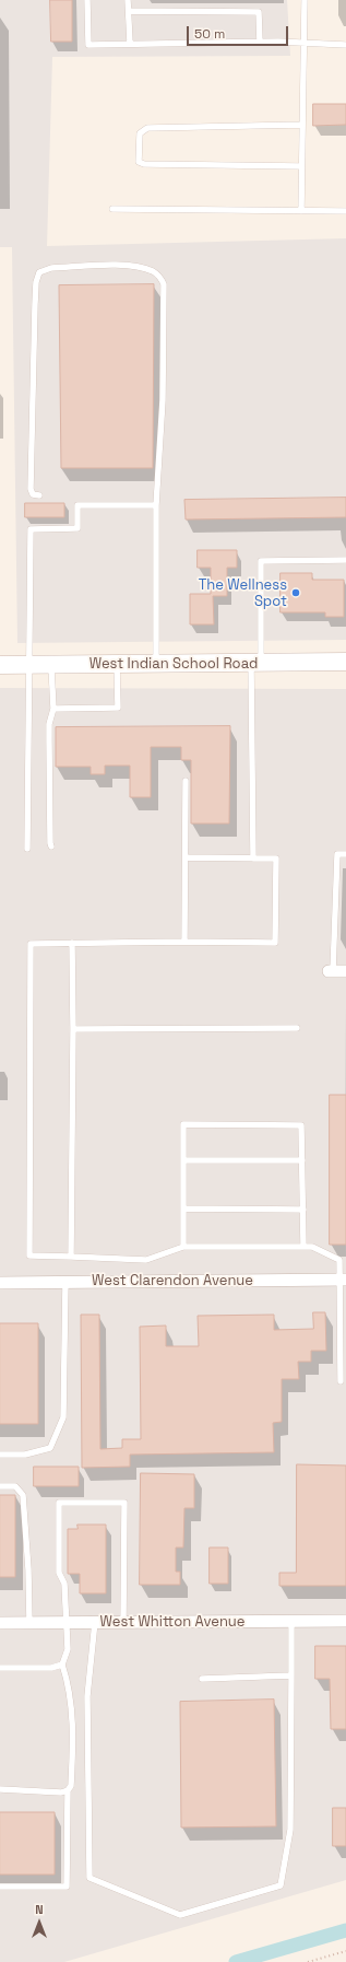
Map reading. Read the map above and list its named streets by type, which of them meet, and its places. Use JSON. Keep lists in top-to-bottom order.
{
  "streets": {
    "main road": ["West Indian School Road"],
    "street": ["West Clarendon Avenue", "West Whitton Avenue"]
  },
  "places": ["The Wellness Spot"],
  "scale_bar": "50 m",
  "north": "top"
}
